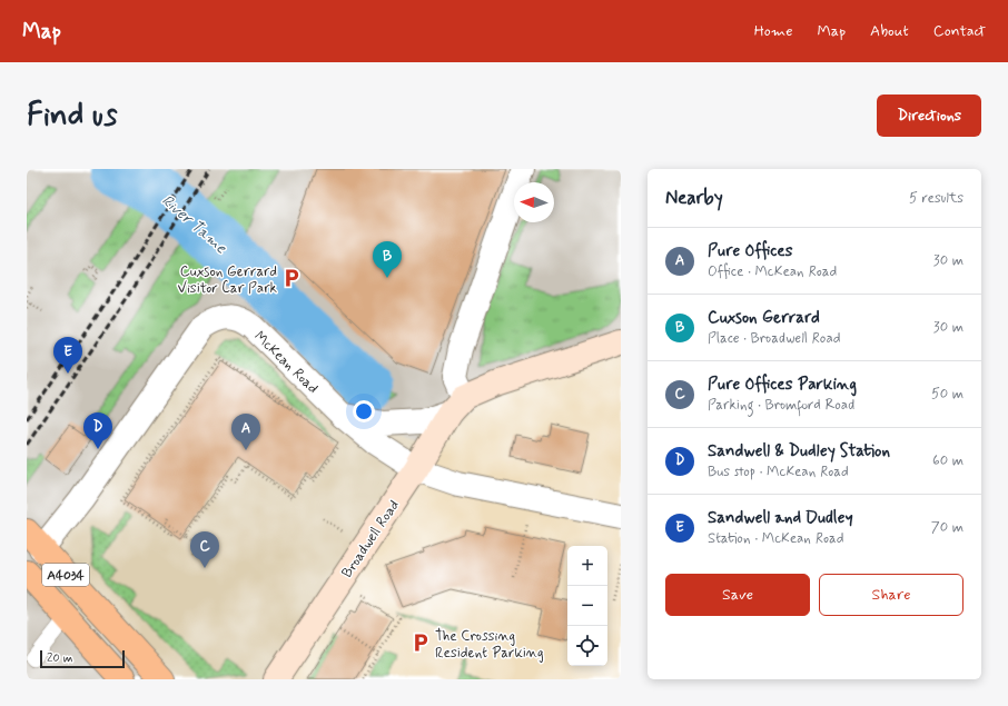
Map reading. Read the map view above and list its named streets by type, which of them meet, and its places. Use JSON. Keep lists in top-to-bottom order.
{
  "streets": {
    "main road": ["A4034"],
    "street": ["McKean Road", "Broadwell Road"]
  },
  "crossings": [
    ["McKean Road", "Broadwell Road"],
    ["McKean Road", "A4034"]
  ],
  "water": ["River Tame"],
  "places": {
    "parking": ["Cuxson Gerrard Visitor Car Park", "The Crossing Resident Parking"]
  },
  "scale_bar": "20 m",
  "north": "left",
  "page": {
    "header": "Map",
    "nav": [
      "Home",
      "Map",
      "About",
      "Contact"
    ],
    "buttons": [
      "Directions",
      ["Save", "Share"]
    ],
    "title": "Find us",
    "heading": ["Nearby", "5 results"],
    "list": [
      {
        "mark": "A",
        "name": "Pure Offices",
        "note": "Office · McKean Road",
        "value": "30 m"
      },
      {
        "mark": "B",
        "name": "Cuxson Gerrard",
        "note": "Place · Broadwell Road",
        "value": "30 m"
      },
      {
        "mark": "C",
        "name": "Pure Offices Parking",
        "note": "Parking · Bromford Road",
        "value": "50 m"
      },
      {
        "mark": "D",
        "name": "Sandwell & Dudley Station",
        "note": "Bus stop · McKean Road",
        "value": "60 m"
      },
      {
        "mark": "E",
        "name": "Sandwell and Dudley",
        "note": "Station · McKean Road",
        "value": "70 m"
      }
    ],
    "pins": [
      "B",
      "E",
      "D",
      "A",
      "C"
    ],
    "map_buttons": ["+", "−"],
    "scale": "20 m"
  }
}
